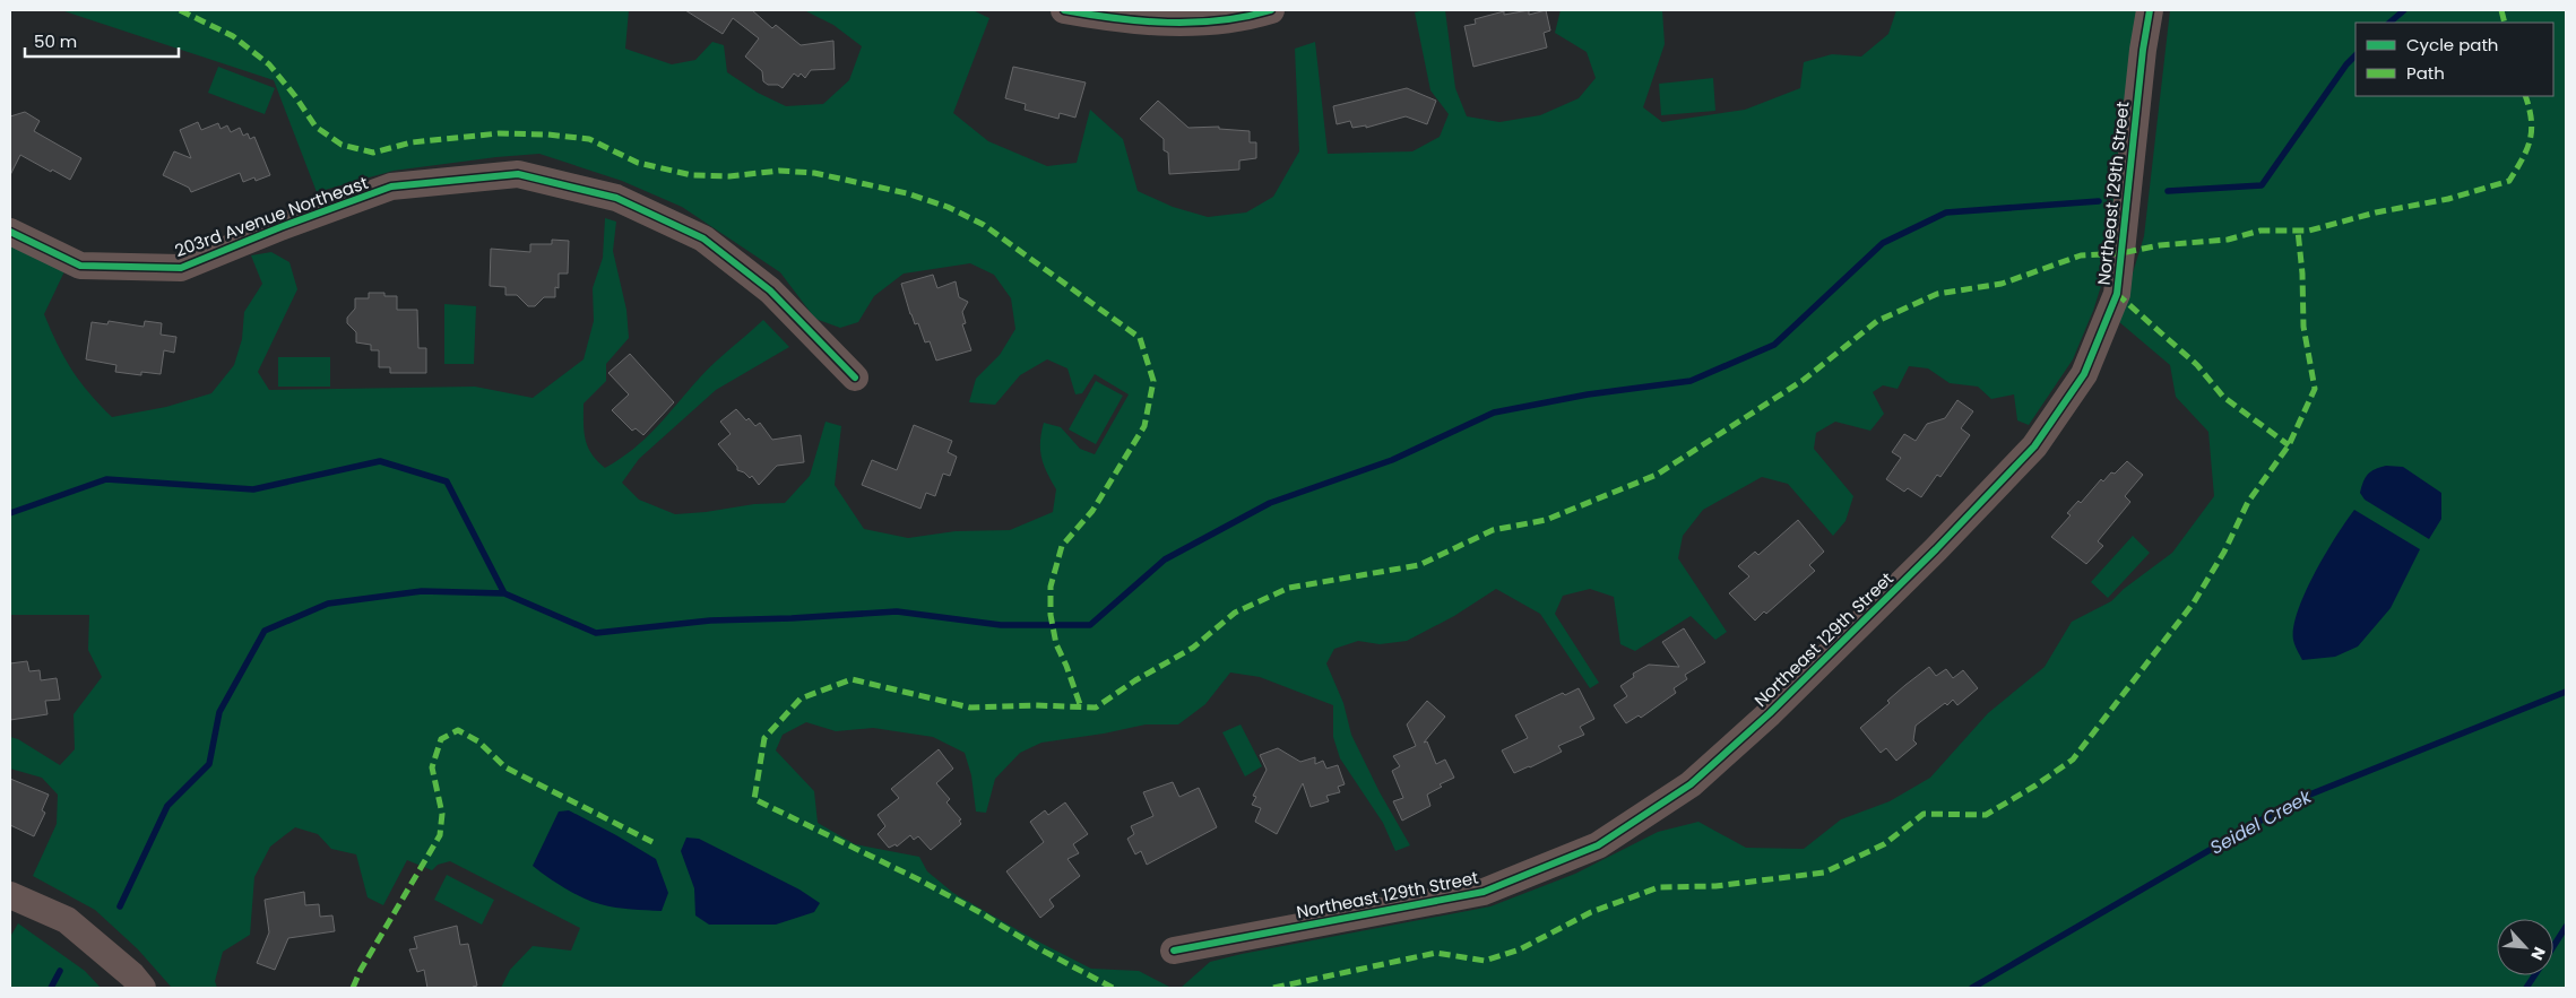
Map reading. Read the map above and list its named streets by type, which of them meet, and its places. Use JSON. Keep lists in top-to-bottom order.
{
  "streets": {
    "street": ["Northeast 129th Street", "203rd Avenue Northeast"]
  },
  "water": ["Seidel Creek"],
  "legend": ["Cycle path", "Path"],
  "scale_bar": "50 m",
  "north": "bottom right"
}
